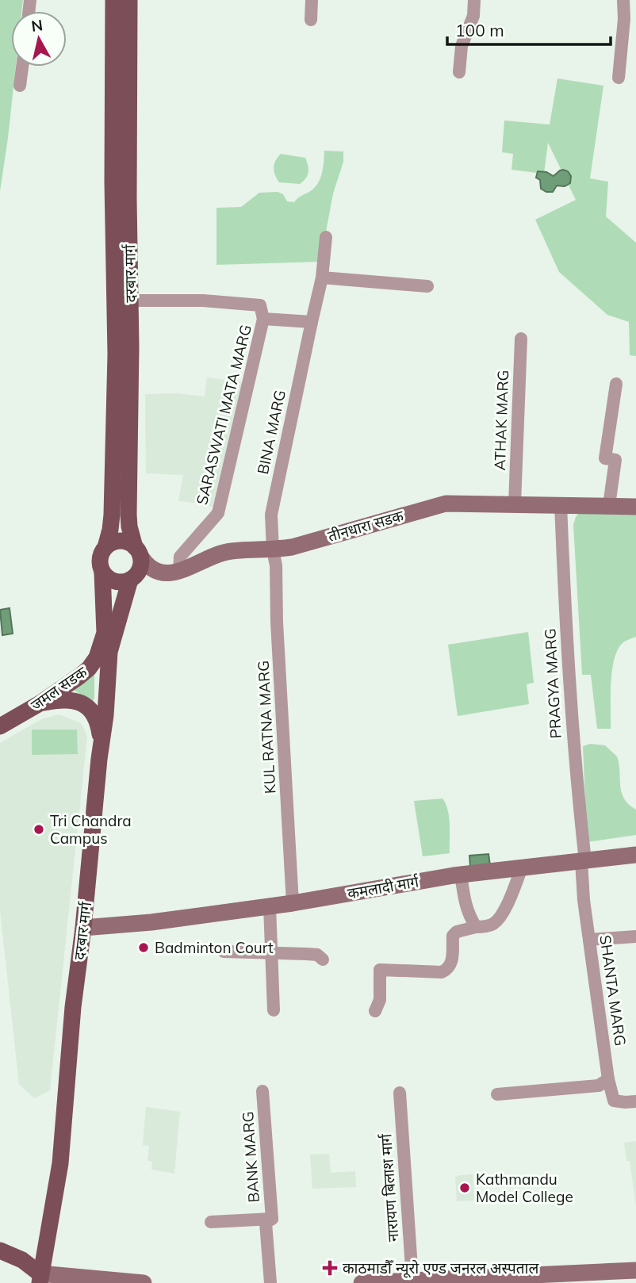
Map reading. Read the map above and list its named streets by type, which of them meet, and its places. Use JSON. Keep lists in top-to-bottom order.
{
  "streets": {
    "main road": [
      "दरबार मार्ग",
      "तीनधारा सडक",
      "जमल सडक",
      "कमलादी मार्ग"
    ],
    "street": [
      "SARASWATI MATA MARG",
      "ATHAK MARG",
      "BINA MARG",
      "PRAGYA MARG",
      "KUL RATNA MARG",
      "SHANTA MARG",
      "BANK MARG",
      "नारायण बिलाश मार्ग"
    ]
  },
  "crossings": [
    ["दरबार मार्ग", "जमल सडक"],
    ["दरबार मार्ग", "कमलादी मार्ग"],
    ["SARASWATI MATA MARG", "तीनधारा सडक"],
    ["ATHAK MARG", "तीनधारा सडक"],
    ["BINA MARG", "तीनधारा सडक"],
    ["BINA MARG", "KUL RATNA MARG"],
    ["तीनधारा सडक", "PRAGYA MARG"],
    ["तीनधारा सडक", "KUL RATNA MARG"],
    ["PRAGYA MARG", "कमलादी मार्ग"],
    ["PRAGYA MARG", "SHANTA MARG"],
    ["KUL RATNA MARG", "कमलादी मार्ग"],
    ["कमलादी मार्ग", "SHANTA MARG"]
  ],
  "places": {
    "other": ["Tri Chandra Campus", "Badminton Court", "Kathmandu Model College"],
    "health": ["काठमाडौँ न्यूरो एण्ड जनरल अस्पताल"]
  },
  "scale_bar": "100 m",
  "north": "top"
}
